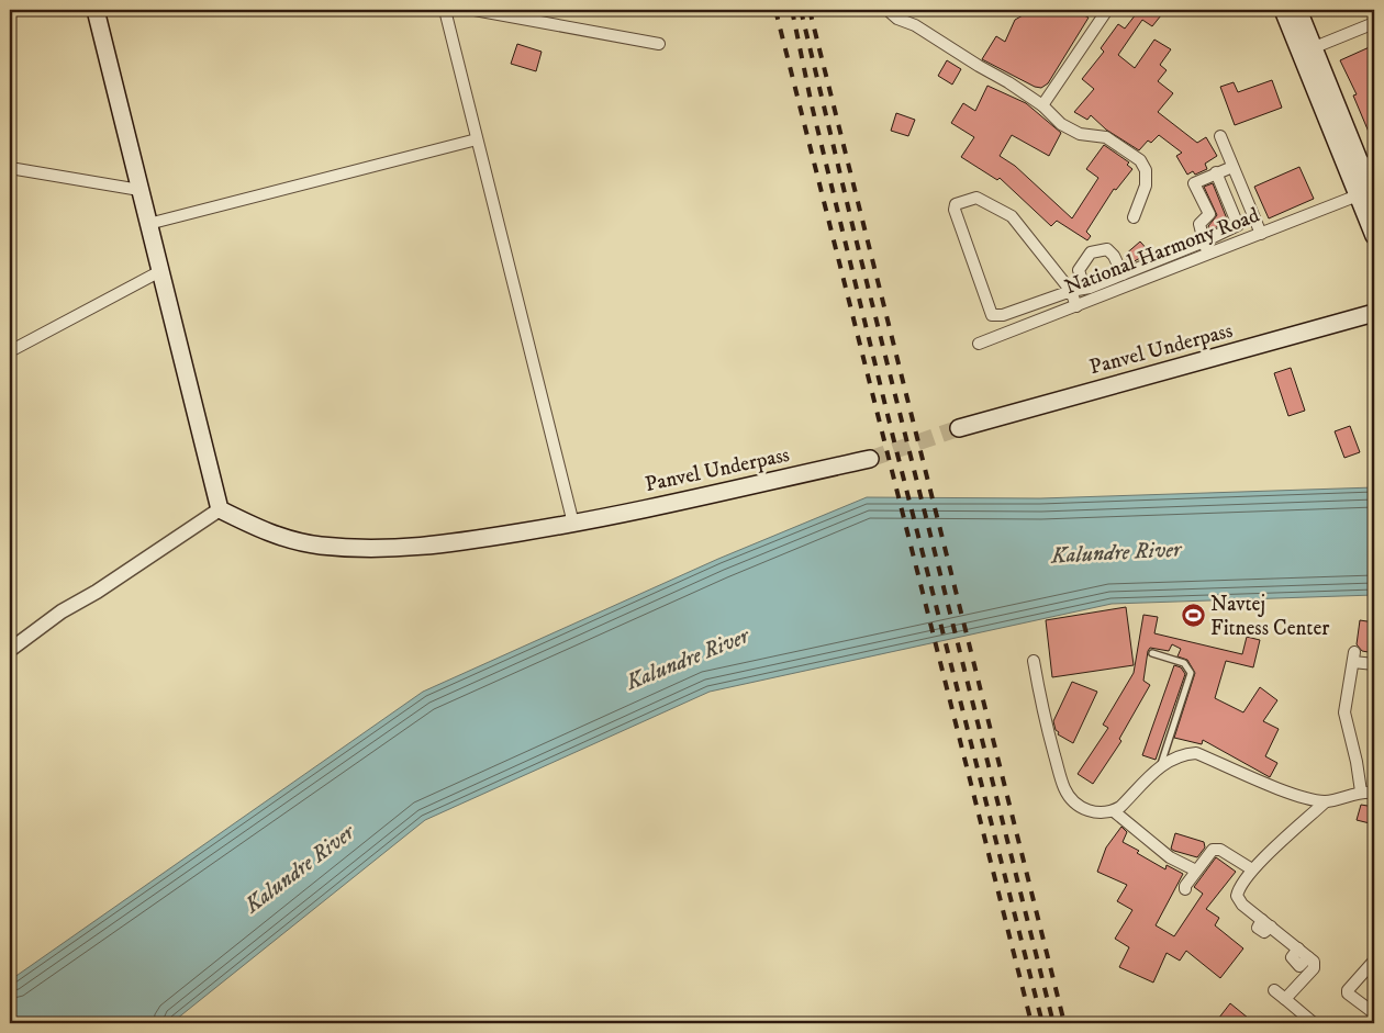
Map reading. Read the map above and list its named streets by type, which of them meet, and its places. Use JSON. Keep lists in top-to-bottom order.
{
  "streets": {
    "main road": ["Panvel Underpass"],
    "street": ["National Harmony Road"]
  },
  "water": ["Kalundre River"],
  "places": {
    "sports": ["Navtej Fitness Center"]
  }
}
